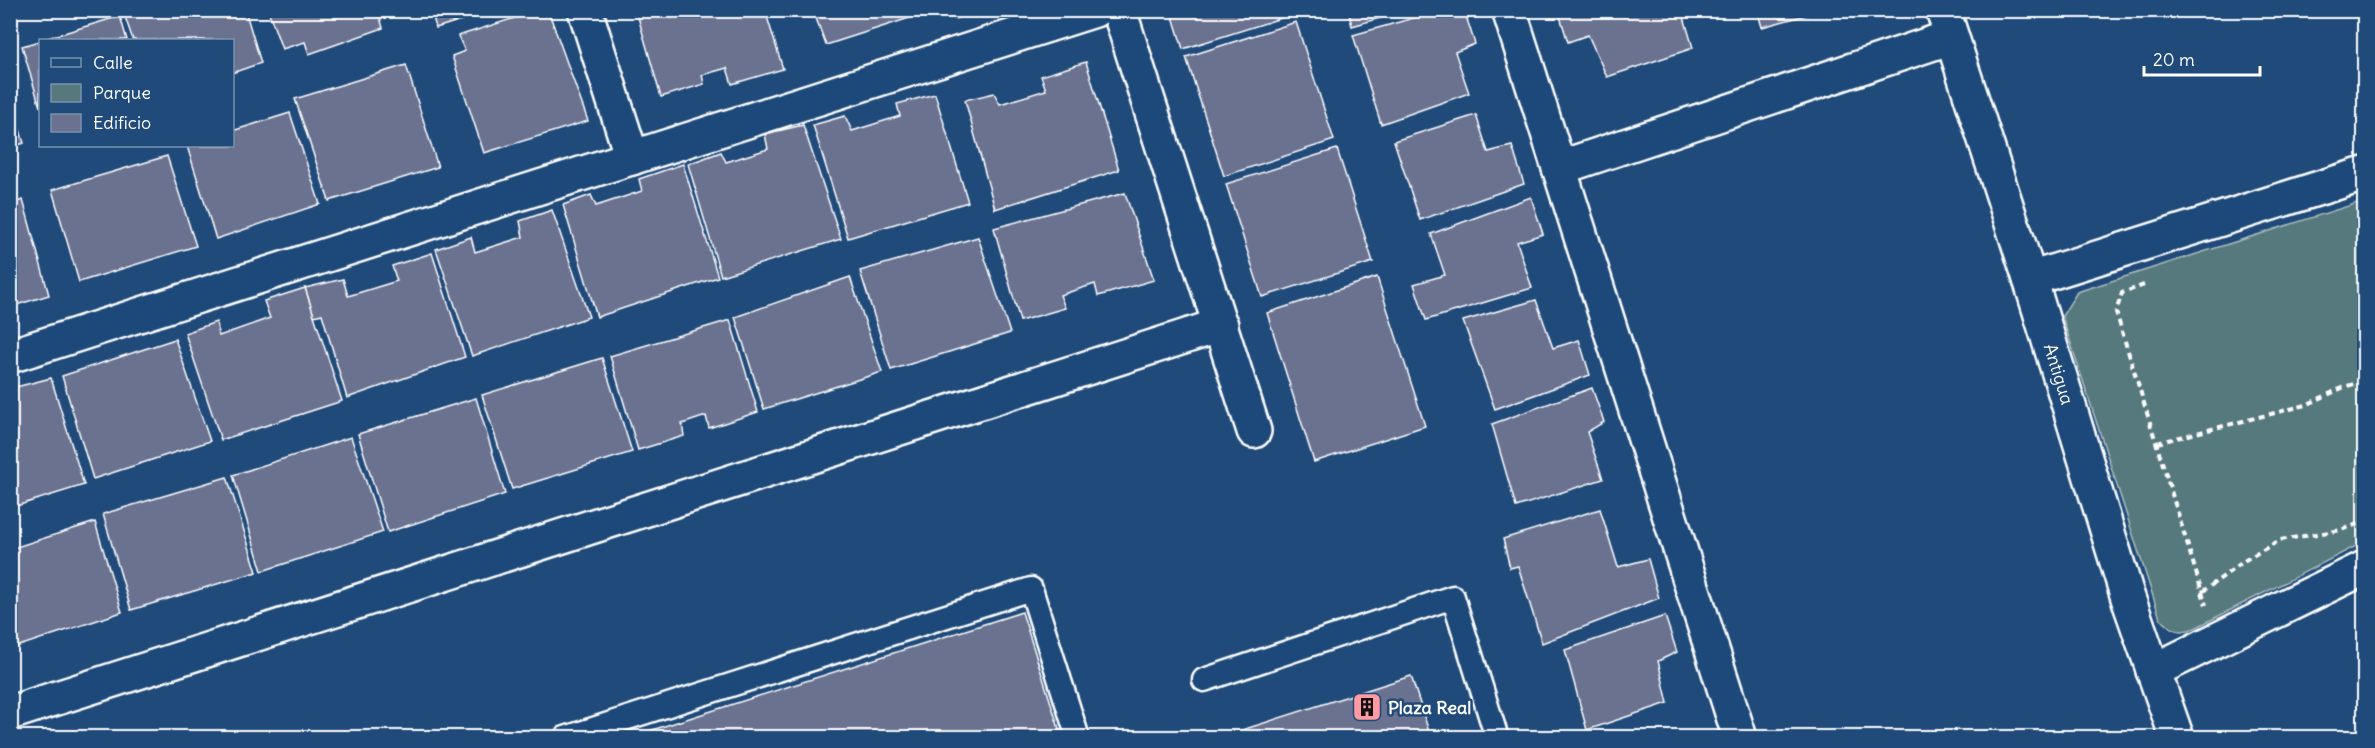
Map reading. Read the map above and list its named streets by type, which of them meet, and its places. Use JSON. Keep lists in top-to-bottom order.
{
  "streets": {
    "street": ["Antigua"]
  },
  "places": {
    "building": ["Plaza Real"]
  },
  "legend": ["Calle", "Parque", "Edificio"],
  "scale_bar": "20 m"
}
